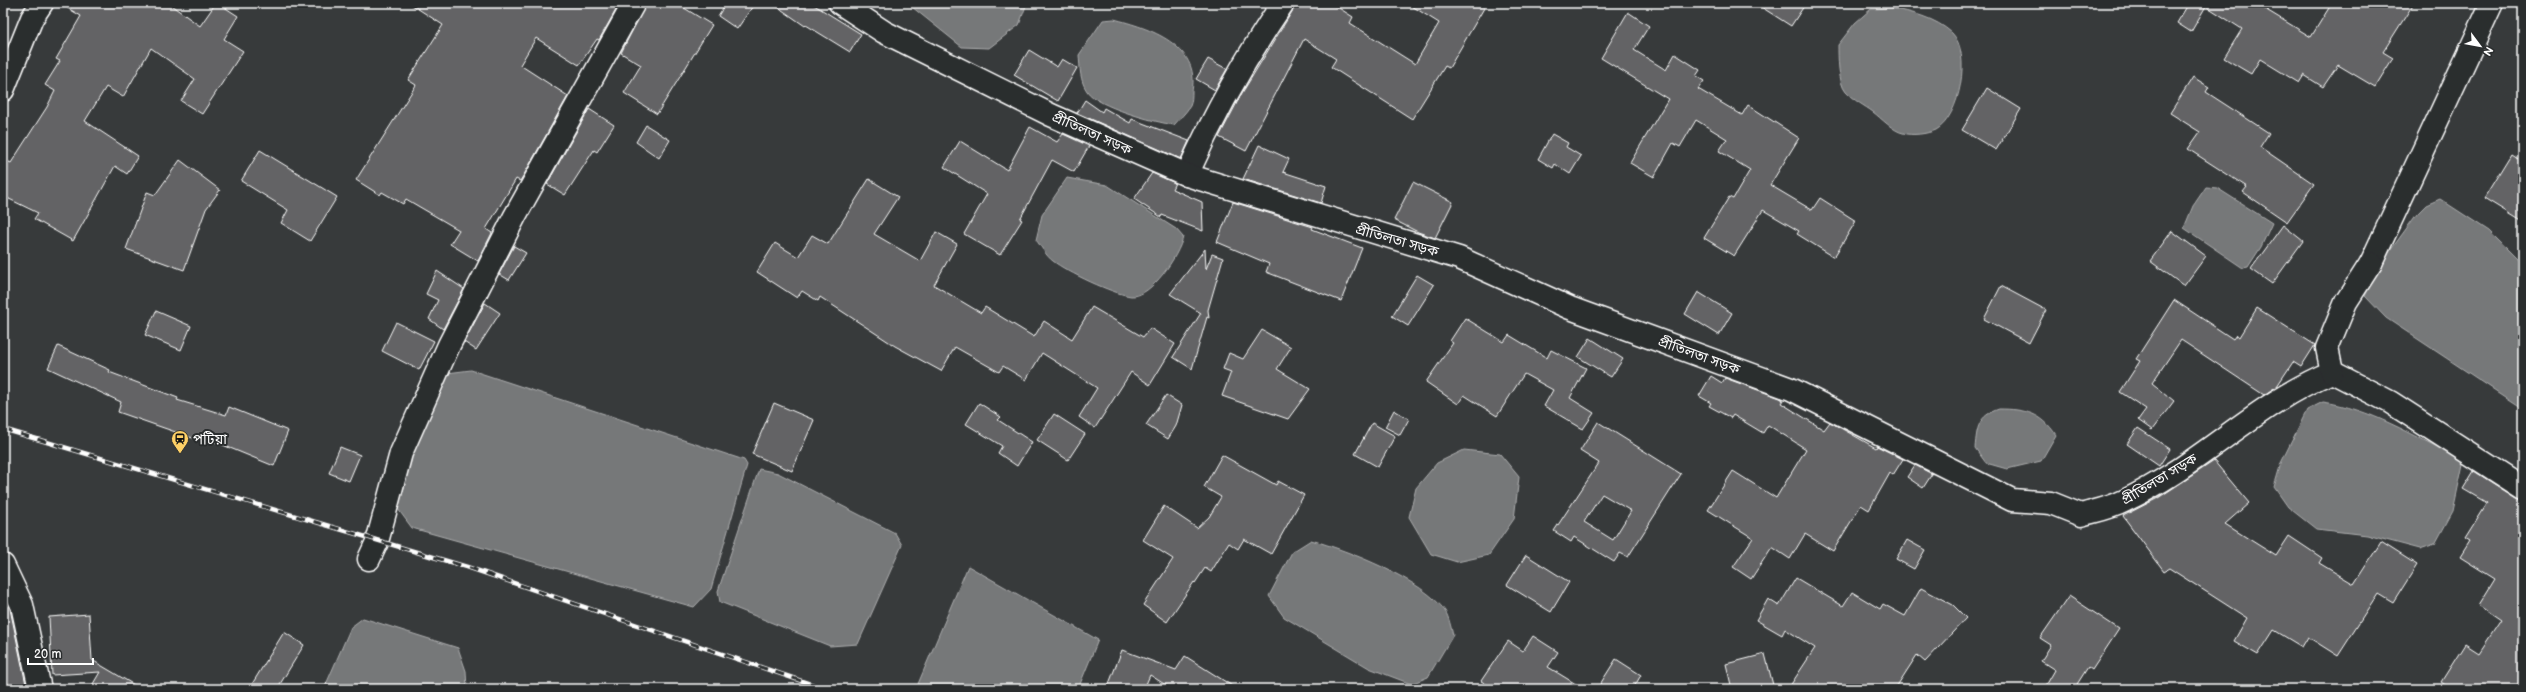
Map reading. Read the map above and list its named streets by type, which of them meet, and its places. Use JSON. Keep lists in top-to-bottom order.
{
  "streets": {
    "main road": ["প্রীতিলতা সড়ক"]
  },
  "places": {
    "station": ["পটিয়া"]
  },
  "scale_bar": "20 m",
  "north": "bottom right"
}
